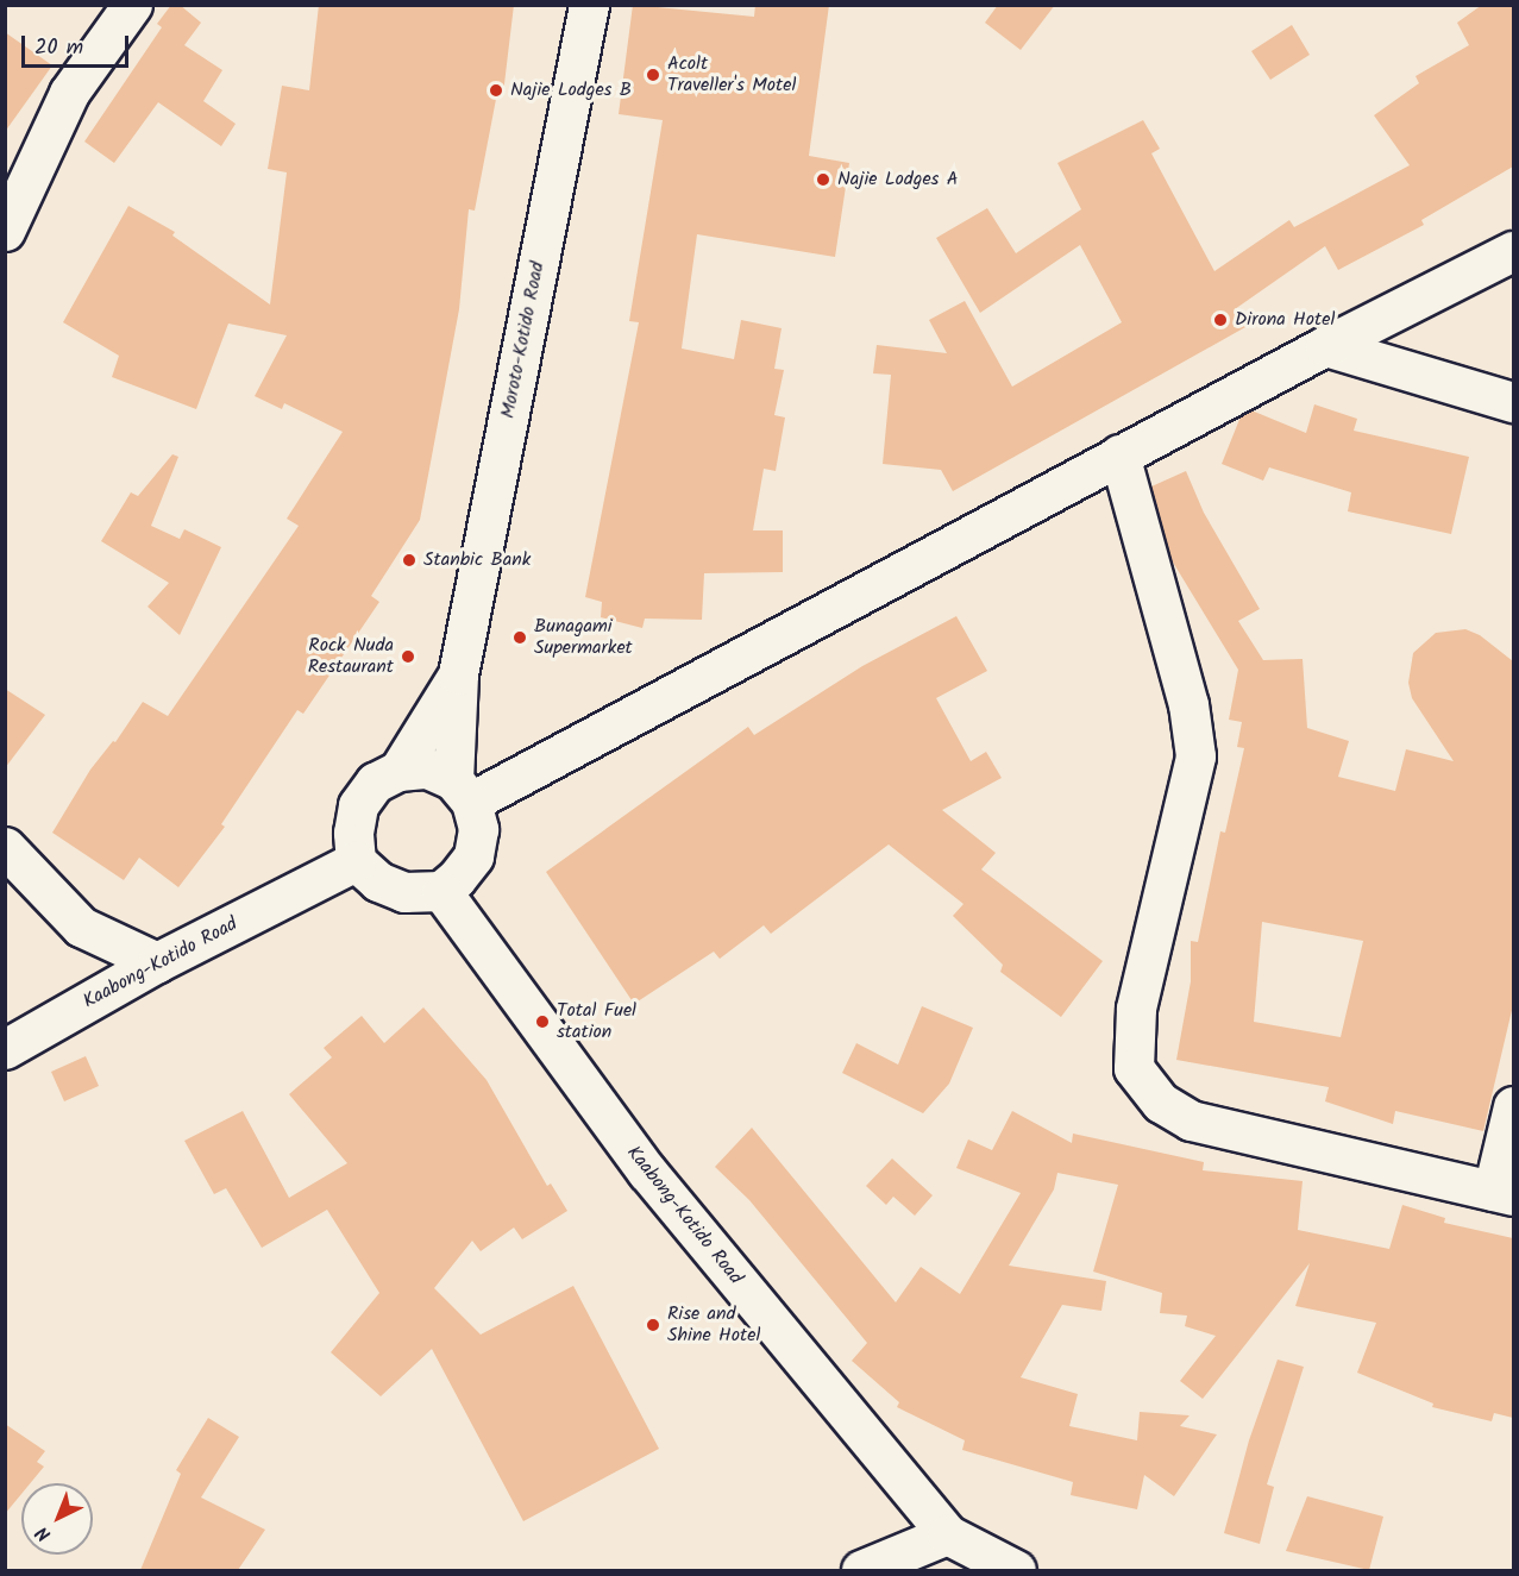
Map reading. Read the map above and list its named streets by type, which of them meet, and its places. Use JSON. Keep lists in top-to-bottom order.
{
  "streets": {
    "street": ["Moroto-Kotido Road", "Kaabong-Kotido Road"]
  },
  "crossings": [
    ["Moroto-Kotido Road", "Kaabong-Kotido Road"]
  ],
  "places": [
    "Acolt Traveller's Motel",
    "Najie Lodges B",
    "Najie Lodges A",
    "Dirona Hotel",
    "Stanbic Bank",
    "Bunagami Supermarket",
    "Rock Nuda Restaurant",
    "Total Fuel station",
    "Rise and Shine Hotel"
  ],
  "scale_bar": "20 m",
  "north": "bottom left"
}
